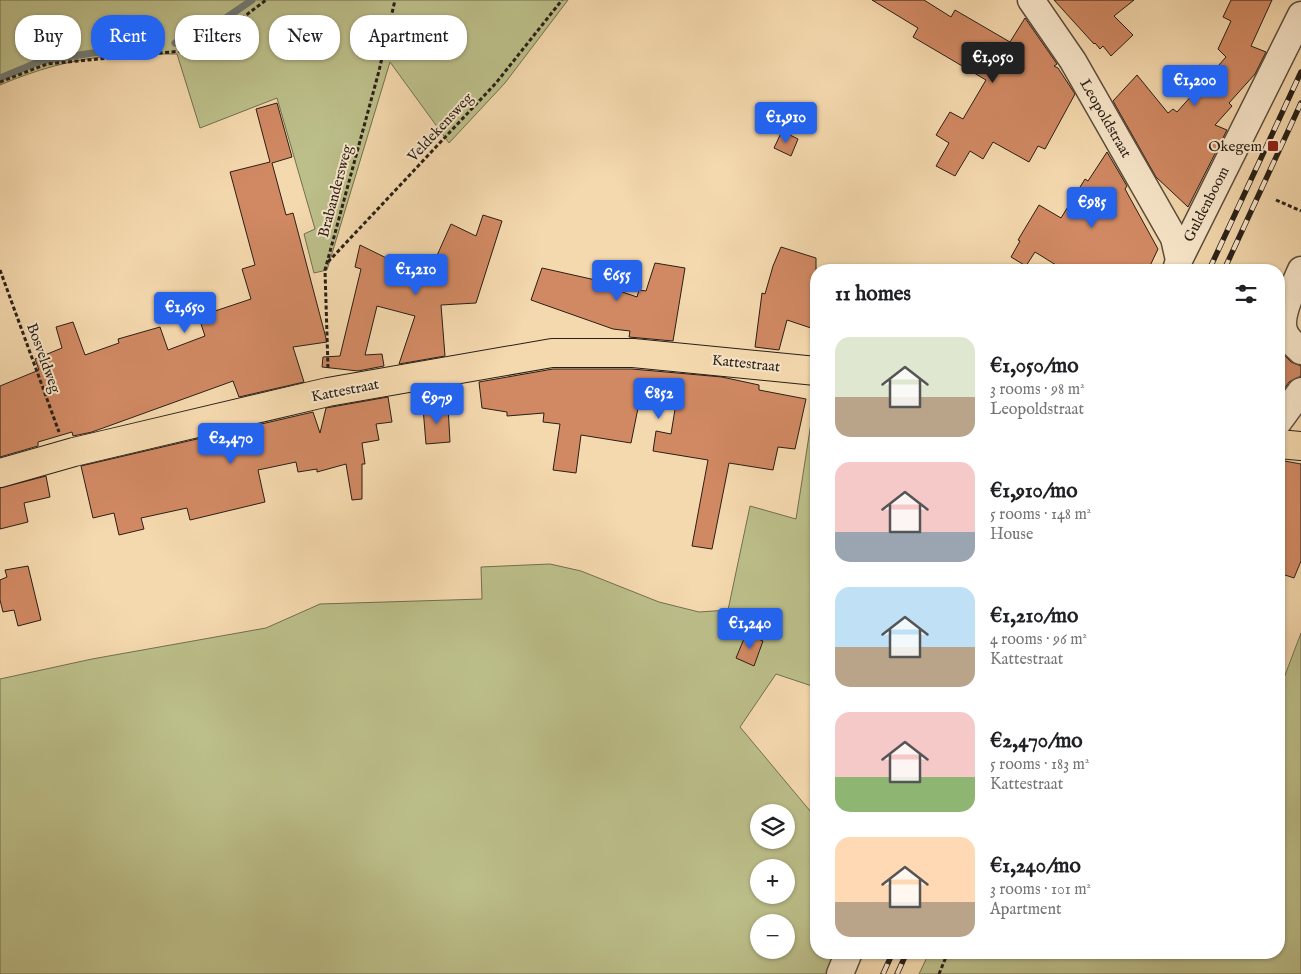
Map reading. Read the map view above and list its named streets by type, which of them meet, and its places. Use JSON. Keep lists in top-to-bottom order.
{
  "streets": {
    "main road": ["Kattestraat"],
    "street": ["Leopoldstraat", "Guldenboom"],
    "path": ["Veldekensweg", "Brabandersweg", "Bosveldweg"]
  },
  "crossings": [
    ["Veldekensweg", "Brabandersweg"],
    ["Brabandersweg", "Kattestraat"],
    ["Bosveldweg", "Kattestraat"]
  ],
  "places": {
    "transit": ["Okegem"]
  },
  "page": {
    "chip": [
      "Buy",
      "Rent",
      "Filters",
      "New",
      "Apartment"
    ],
    "price": [
      "€1,050",
      "€1,200",
      "€1,910",
      "€985",
      "€1,210",
      "€655",
      "€1,650",
      "€852",
      "€979",
      "€2,470",
      "€1,240"
    ],
    "heading": "11 homes",
    "list": [
      {
        "name": "€1,050/mo",
        "note": "3 rooms · 98 m² · Leopoldstraat"
      },
      {
        "name": "€1,910/mo",
        "note": "5 rooms · 148 m² · House"
      },
      {
        "name": "€1,210/mo",
        "note": "4 rooms · 96 m² · Kattestraat"
      },
      {
        "name": "€2,470/mo",
        "note": "5 rooms · 183 m² · Kattestraat"
      },
      {
        "name": "€1,240/mo",
        "note": "3 rooms · 101 m² · Apartment"
      }
    ],
    "map_buttons": ["+", "−"]
  }
}
